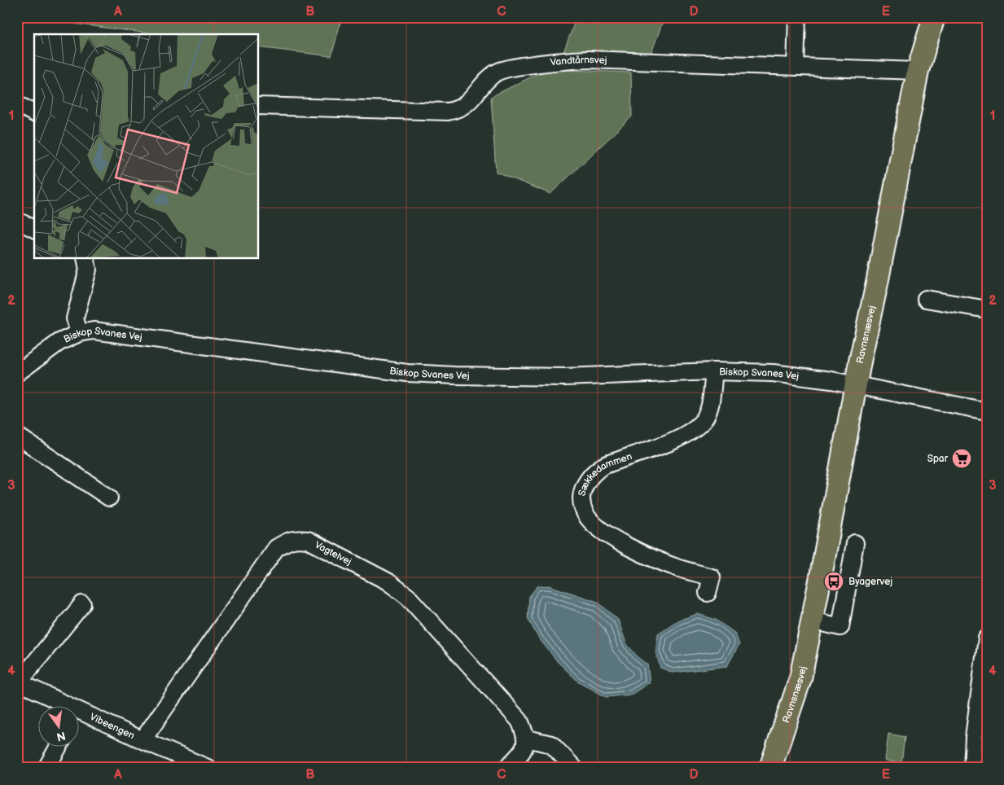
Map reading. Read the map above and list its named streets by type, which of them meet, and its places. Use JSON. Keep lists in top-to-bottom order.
{
  "streets": {
    "main road": ["Ravnsnæsvej"],
    "street": [
      "Vandtårnsvej",
      "Biskop Svanes Vej",
      "Sækkedammen",
      "Vagtelvej",
      "Vibeengen"
    ]
  },
  "crossings": [
    ["Vandtårnsvej", "Ravnsnæsvej"],
    ["Ravnsnæsvej", "Biskop Svanes Vej"],
    ["Biskop Svanes Vej", "Sækkedammen"],
    ["Vagtelvej", "Vibeengen"]
  ],
  "places": {
    "supermarket": ["Spar"],
    "bus stop": ["Byagervej"]
  },
  "north": "bottom",
  "grid": {
    "columns": [
      "A",
      "B",
      "C",
      "D",
      "E"
    ],
    "rows": [
      "1",
      "2",
      "3",
      "4"
    ]
  }
}
